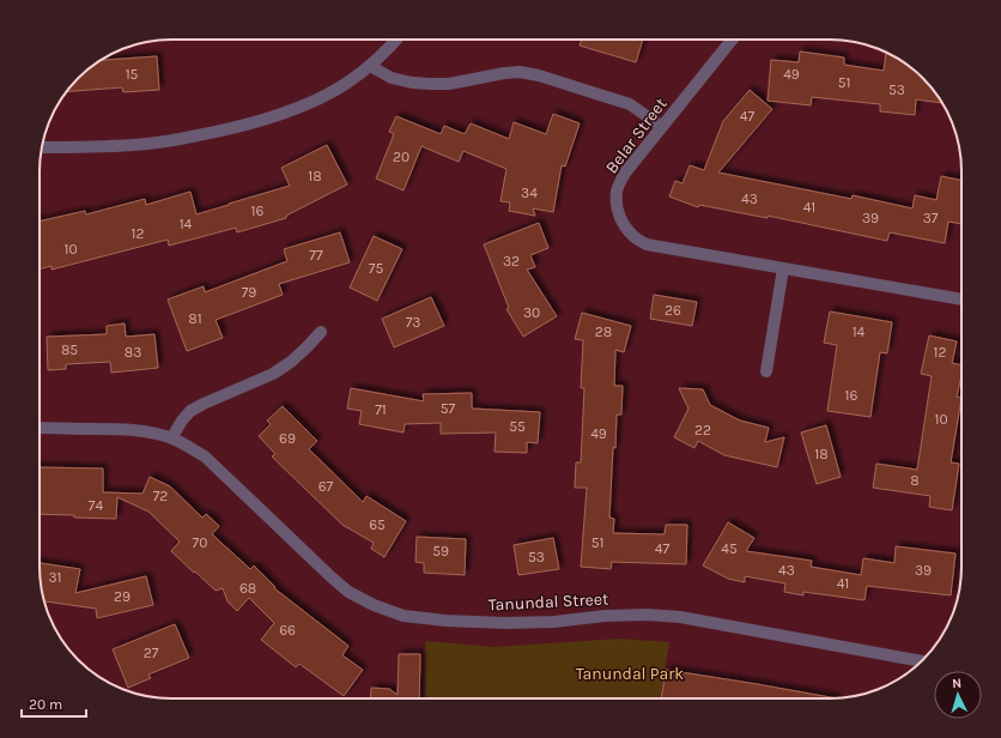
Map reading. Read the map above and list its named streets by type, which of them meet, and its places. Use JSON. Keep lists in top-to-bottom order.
{
  "streets": {
    "street": ["Belar Street", "Tanundal Street"]
  },
  "parks": ["Tanundal Park"],
  "house_numbers": [
    "15",
    "49",
    "51",
    "53",
    "47",
    "20",
    "18",
    "34",
    "43",
    "41",
    "16",
    "39",
    "37",
    "14",
    "12",
    "10",
    "77",
    "32",
    "75",
    "79",
    "26",
    "30",
    "81",
    "73",
    "28",
    "14",
    "85",
    "83",
    "12",
    "16",
    "57",
    "71",
    "10",
    "55",
    "22",
    "49",
    "69",
    "18",
    "8",
    "67",
    "72",
    "74",
    "65",
    "70",
    "51",
    "47",
    "45",
    "59",
    "53",
    "43",
    "39",
    "31",
    "41",
    "68",
    "29",
    "66",
    "27"
  ],
  "scale_bar": "20 m",
  "north": "top"
}
